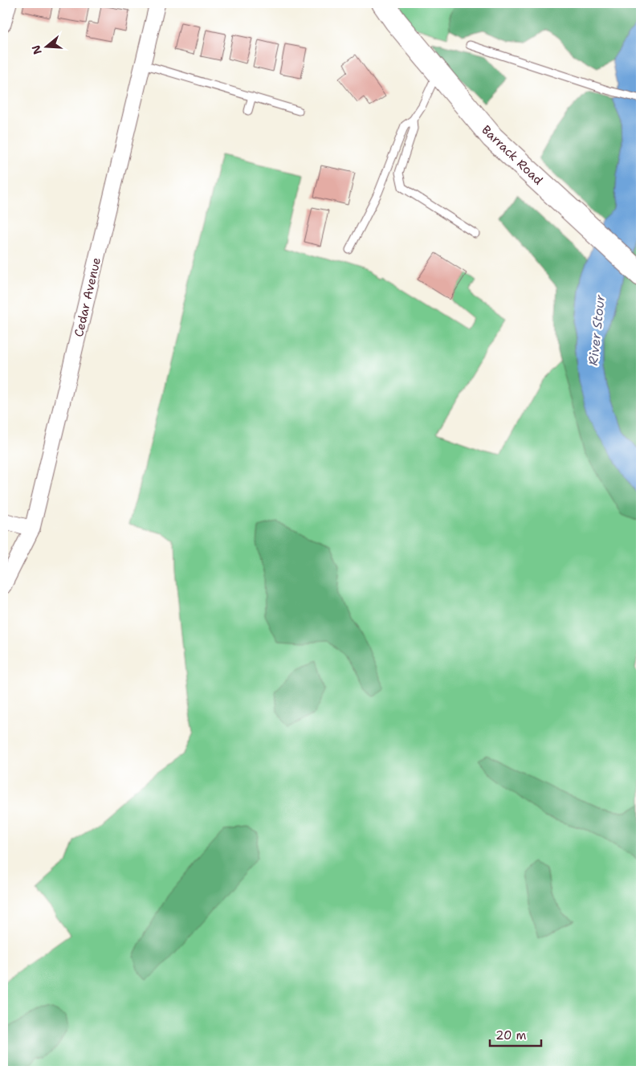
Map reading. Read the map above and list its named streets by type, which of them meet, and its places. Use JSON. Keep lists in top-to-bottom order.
{
  "streets": {
    "main road": ["Barrack Road"],
    "street": ["Cedar Avenue"]
  },
  "water": ["River Stour"],
  "scale_bar": "20 m",
  "north": "left"
}
